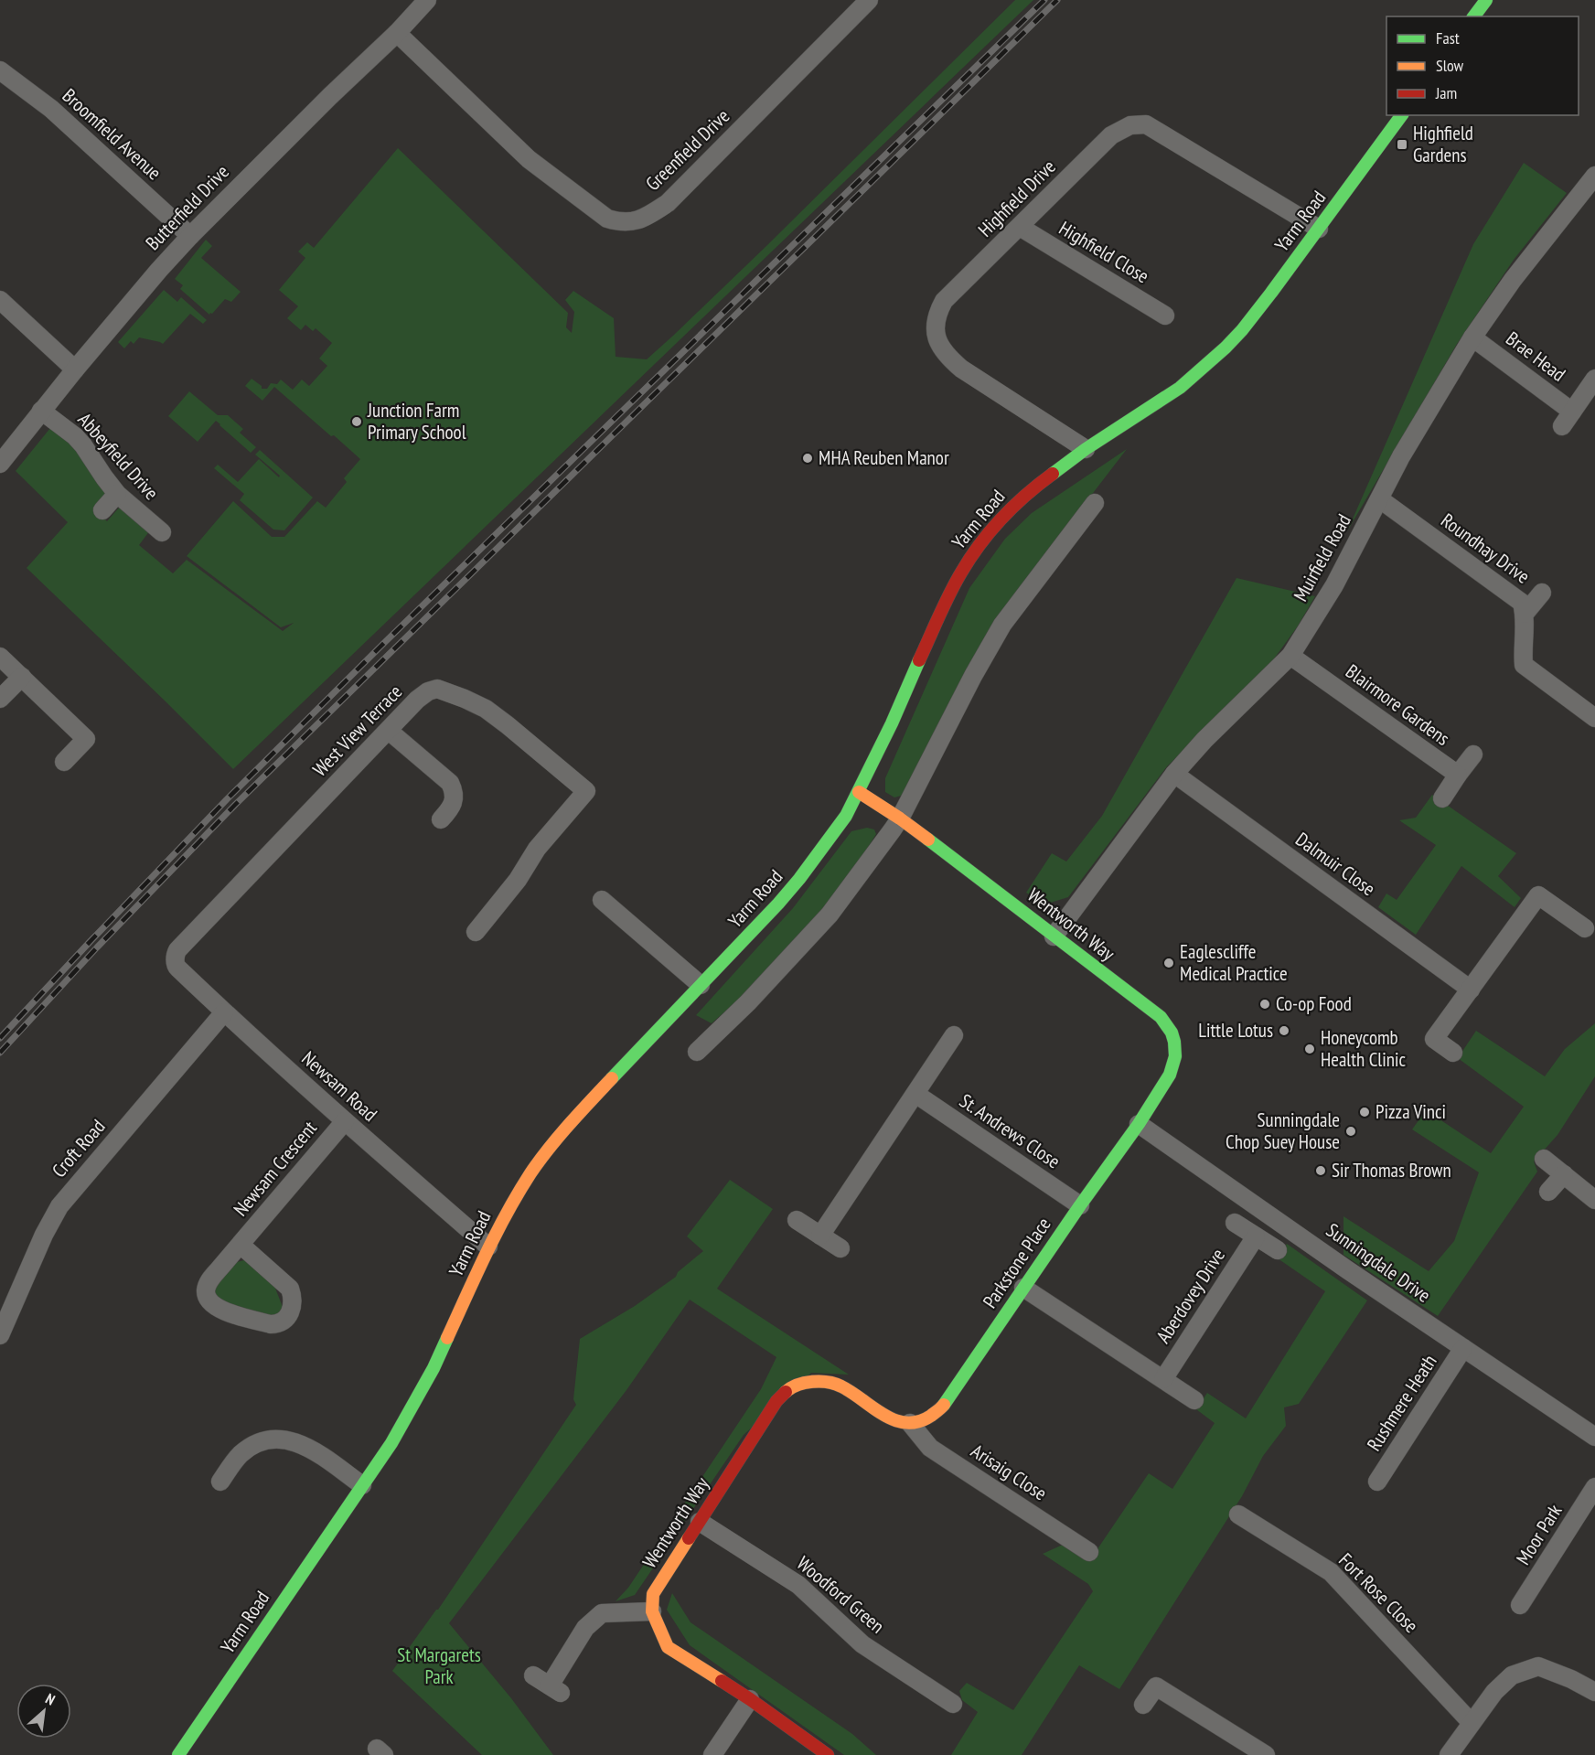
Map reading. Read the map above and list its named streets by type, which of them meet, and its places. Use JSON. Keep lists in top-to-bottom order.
{
  "streets": {
    "main road": ["Yarm Road", "Wentworth Way", "Parkstone Place"],
    "street": [
      "Broomfield Avenue",
      "Greenfield Drive",
      "Highfield Drive",
      "Butterfield Drive",
      "Highfield Close",
      "Brae Head",
      "Abbeyfield Drive",
      "Roundhay Drive",
      "Muirfield Road",
      "Blairmore Gardens",
      "West View Terrace",
      "Dalmuir Close",
      "Newsam Road",
      "St. Andrews Close",
      "Croft Road",
      "Newsam Crescent",
      "Sunningdale Drive",
      "Aberdovey Drive",
      "Rushmere Heath",
      "Arisaig Close",
      "Moor Park",
      "Fort Rose Close",
      "Woodford Green"
    ]
  },
  "crossings": [
    ["Broomfield Avenue", "Butterfield Drive"],
    ["Greenfield Drive", "Butterfield Drive"],
    ["Highfield Drive", "Yarm Road"],
    ["Highfield Drive", "Highfield Close"],
    ["Butterfield Drive", "Abbeyfield Drive"],
    ["Yarm Road", "Wentworth Way"],
    ["Yarm Road", "Newsam Road"],
    ["Brae Head", "Muirfield Road"],
    ["Roundhay Drive", "Muirfield Road"],
    ["Muirfield Road", "Blairmore Gardens"],
    ["Muirfield Road", "Dalmuir Close"],
    ["Muirfield Road", "Wentworth Way"],
    ["West View Terrace", "Newsam Road"],
    ["Wentworth Way", "Parkstone Place"],
    ["Wentworth Way", "Sunningdale Drive"],
    ["Wentworth Way", "Arisaig Close"],
    ["Wentworth Way", "Woodford Green"],
    ["Newsam Road", "Croft Road"],
    ["Newsam Road", "Newsam Crescent"],
    ["St. Andrews Close", "Parkstone Place"],
    ["Parkstone Place", "Sunningdale Drive"],
    ["Parkstone Place", "Arisaig Close"],
    ["Sunningdale Drive", "Rushmere Heath"]
  ],
  "parks": ["St Margarets Park"],
  "places": {
    "transit": ["Highfield Gardens"],
    "other": [
      "Junction Farm Primary School",
      "MHA Reuben Manor",
      "Eaglescliffe Medical Practice",
      "Co-op Food",
      "Little Lotus",
      "Honeycomb Health Clinic",
      "Pizza Vinci",
      "Sunningdale Chop Suey House",
      "Sir Thomas Brown"
    ]
  },
  "legend": ["Fast", "Slow", "Jam"],
  "north": "top right"
}
